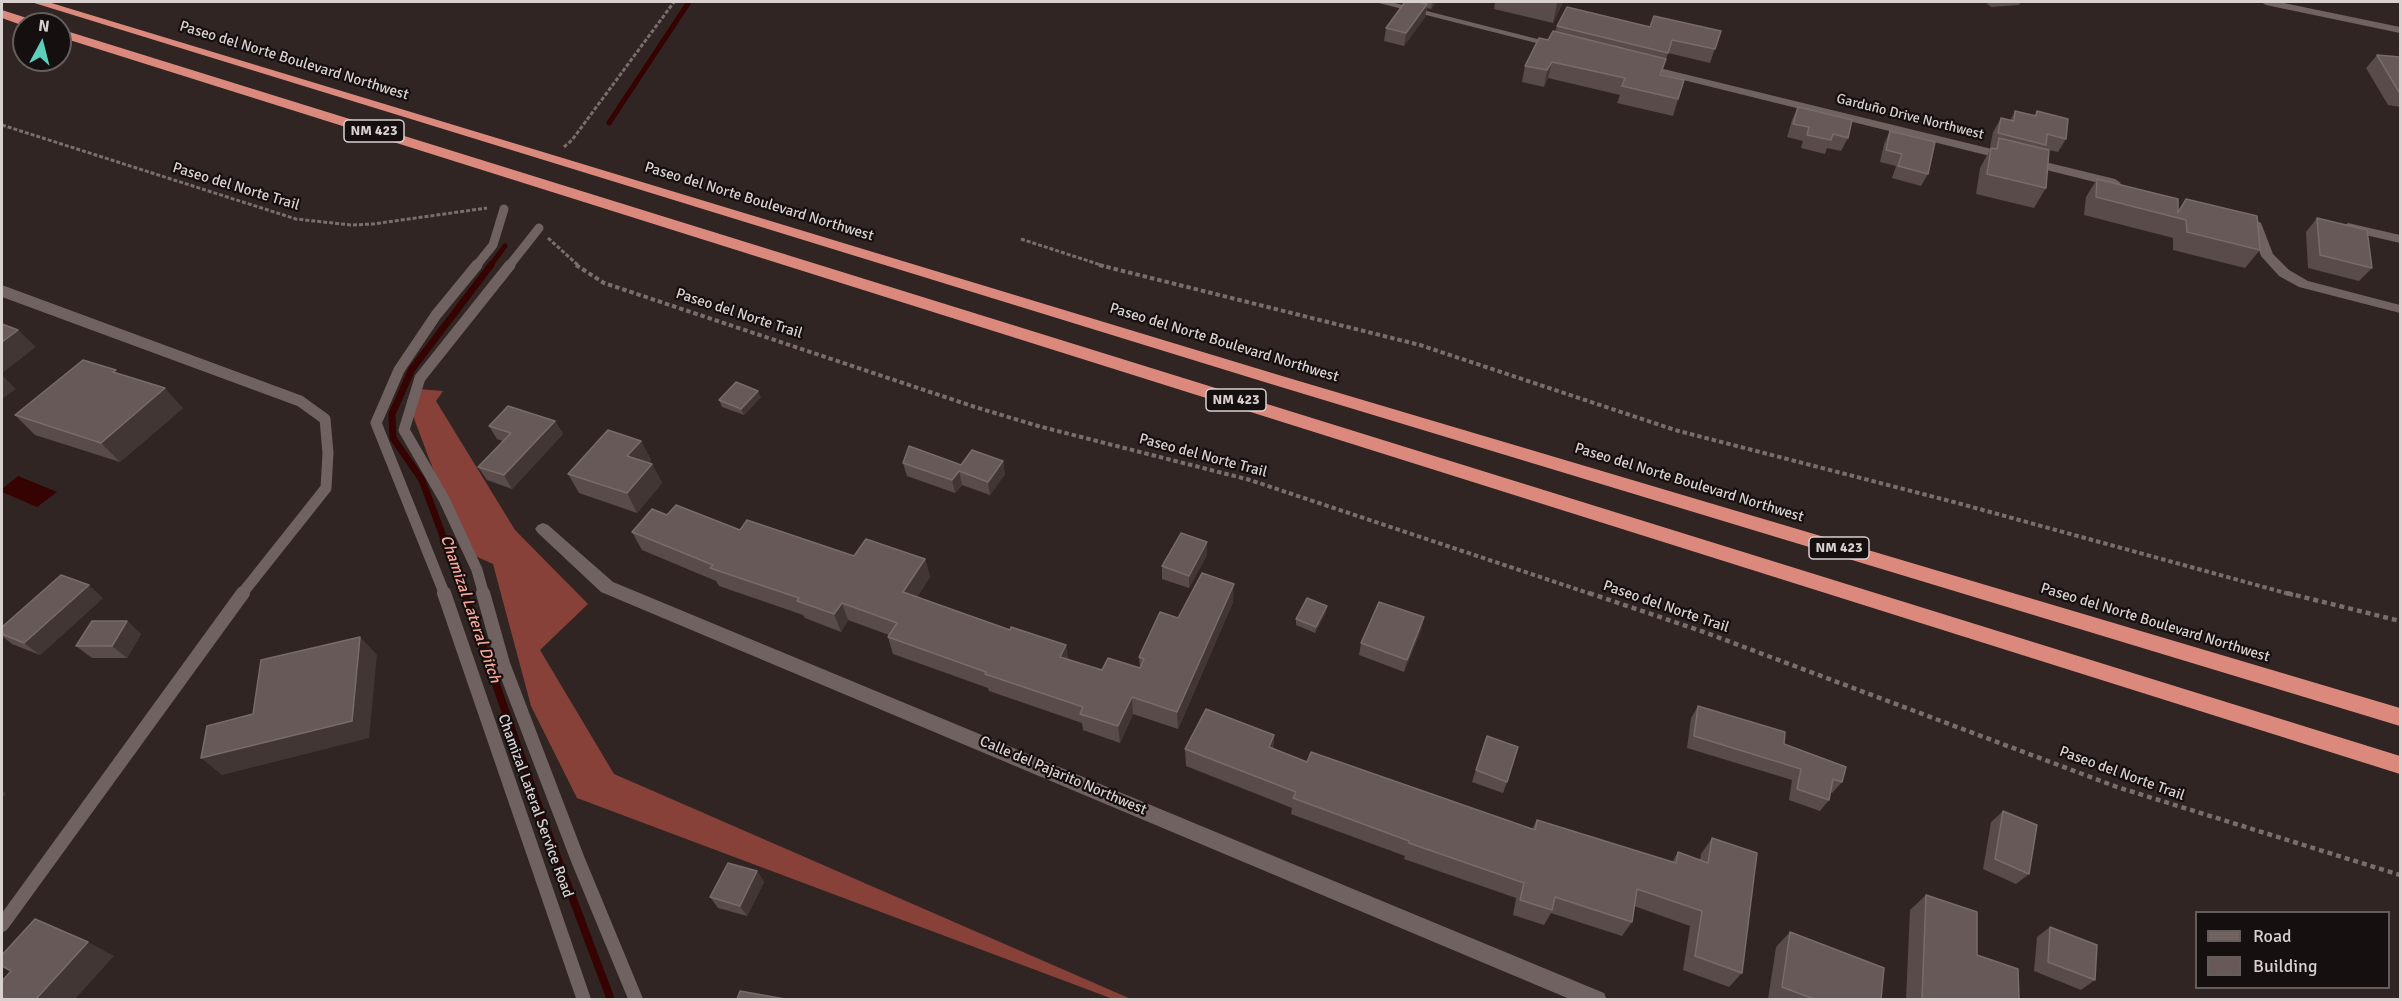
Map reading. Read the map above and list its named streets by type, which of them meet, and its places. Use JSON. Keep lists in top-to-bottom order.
{
  "streets": {
    "highway": ["Paseo del Norte Boulevard Northwest", "NM 423"],
    "street": ["Garduño Drive Northwest", "Calle del Pajarito Northwest"],
    "lane": ["Chamizal Lateral Service Road"],
    "path": ["Paseo del Norte Trail"]
  },
  "crossings": [
    ["Paseo del Norte Trail", "Chamizal Lateral Service Road"]
  ],
  "water": ["Chamizal Lateral Ditch"],
  "legend": ["Road", "Building"],
  "north": "top"
}
